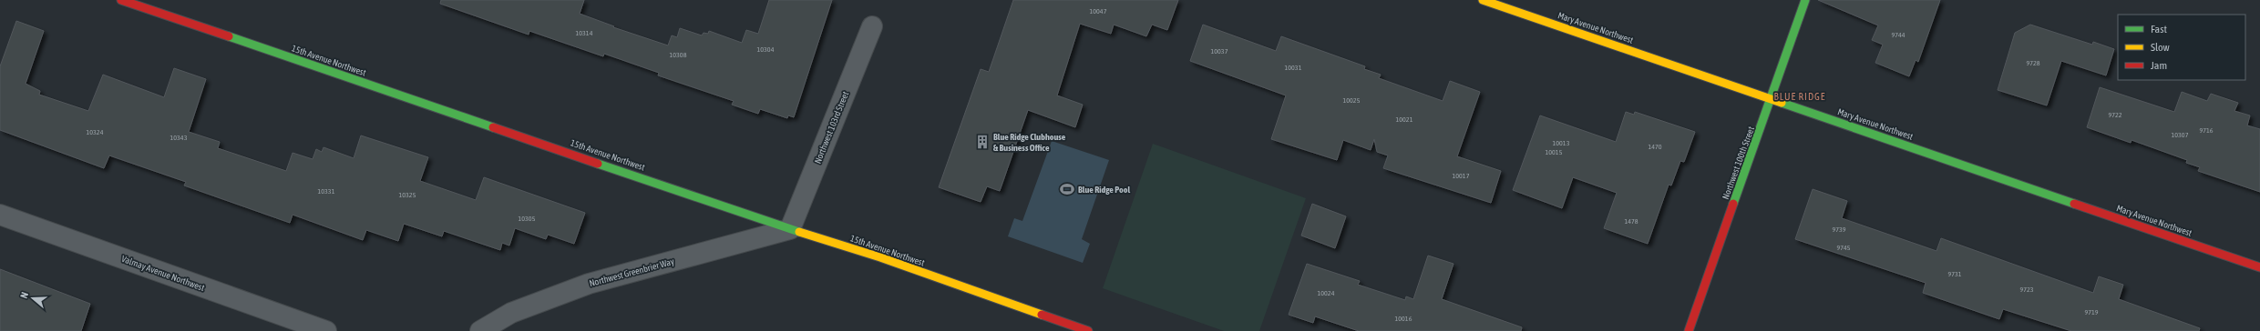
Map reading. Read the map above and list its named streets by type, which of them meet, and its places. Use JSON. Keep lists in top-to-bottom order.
{
  "streets": {
    "street": [
      "Mary Avenue Northwest",
      "15th Avenue Northwest",
      "Northwest 103rd Street",
      "Northwest 100th Street",
      "Northwest Greenbrier Way",
      "Valmay Avenue Northwest"
    ]
  },
  "crossings": [
    ["Mary Avenue Northwest", "Northwest 100th Street"],
    ["15th Avenue Northwest", "Northwest 103rd Street"],
    ["15th Avenue Northwest", "Northwest Greenbrier Way"],
    ["Northwest 103rd Street", "Northwest Greenbrier Way"]
  ],
  "districts": ["BLUE RIDGE"],
  "places": {
    "building": ["Blue Ridge Clubhouse & Business Office"],
    "sports": ["Blue Ridge Pool"]
  },
  "house_numbers": [
    "10047",
    "10314",
    "9744",
    "10304",
    "10037",
    "10308",
    "9728",
    "10031",
    "10025",
    "9722",
    "10021",
    "9716",
    "10324",
    "10307",
    "10343",
    "10013",
    "1470",
    "10015",
    "10017",
    "10331",
    "10325",
    "10305",
    "1478",
    "9739",
    "9745",
    "9731",
    "9723",
    "10024",
    "9719",
    "10016"
  ],
  "legend": ["Fast", "Slow", "Jam"],
  "north": "left"
}
